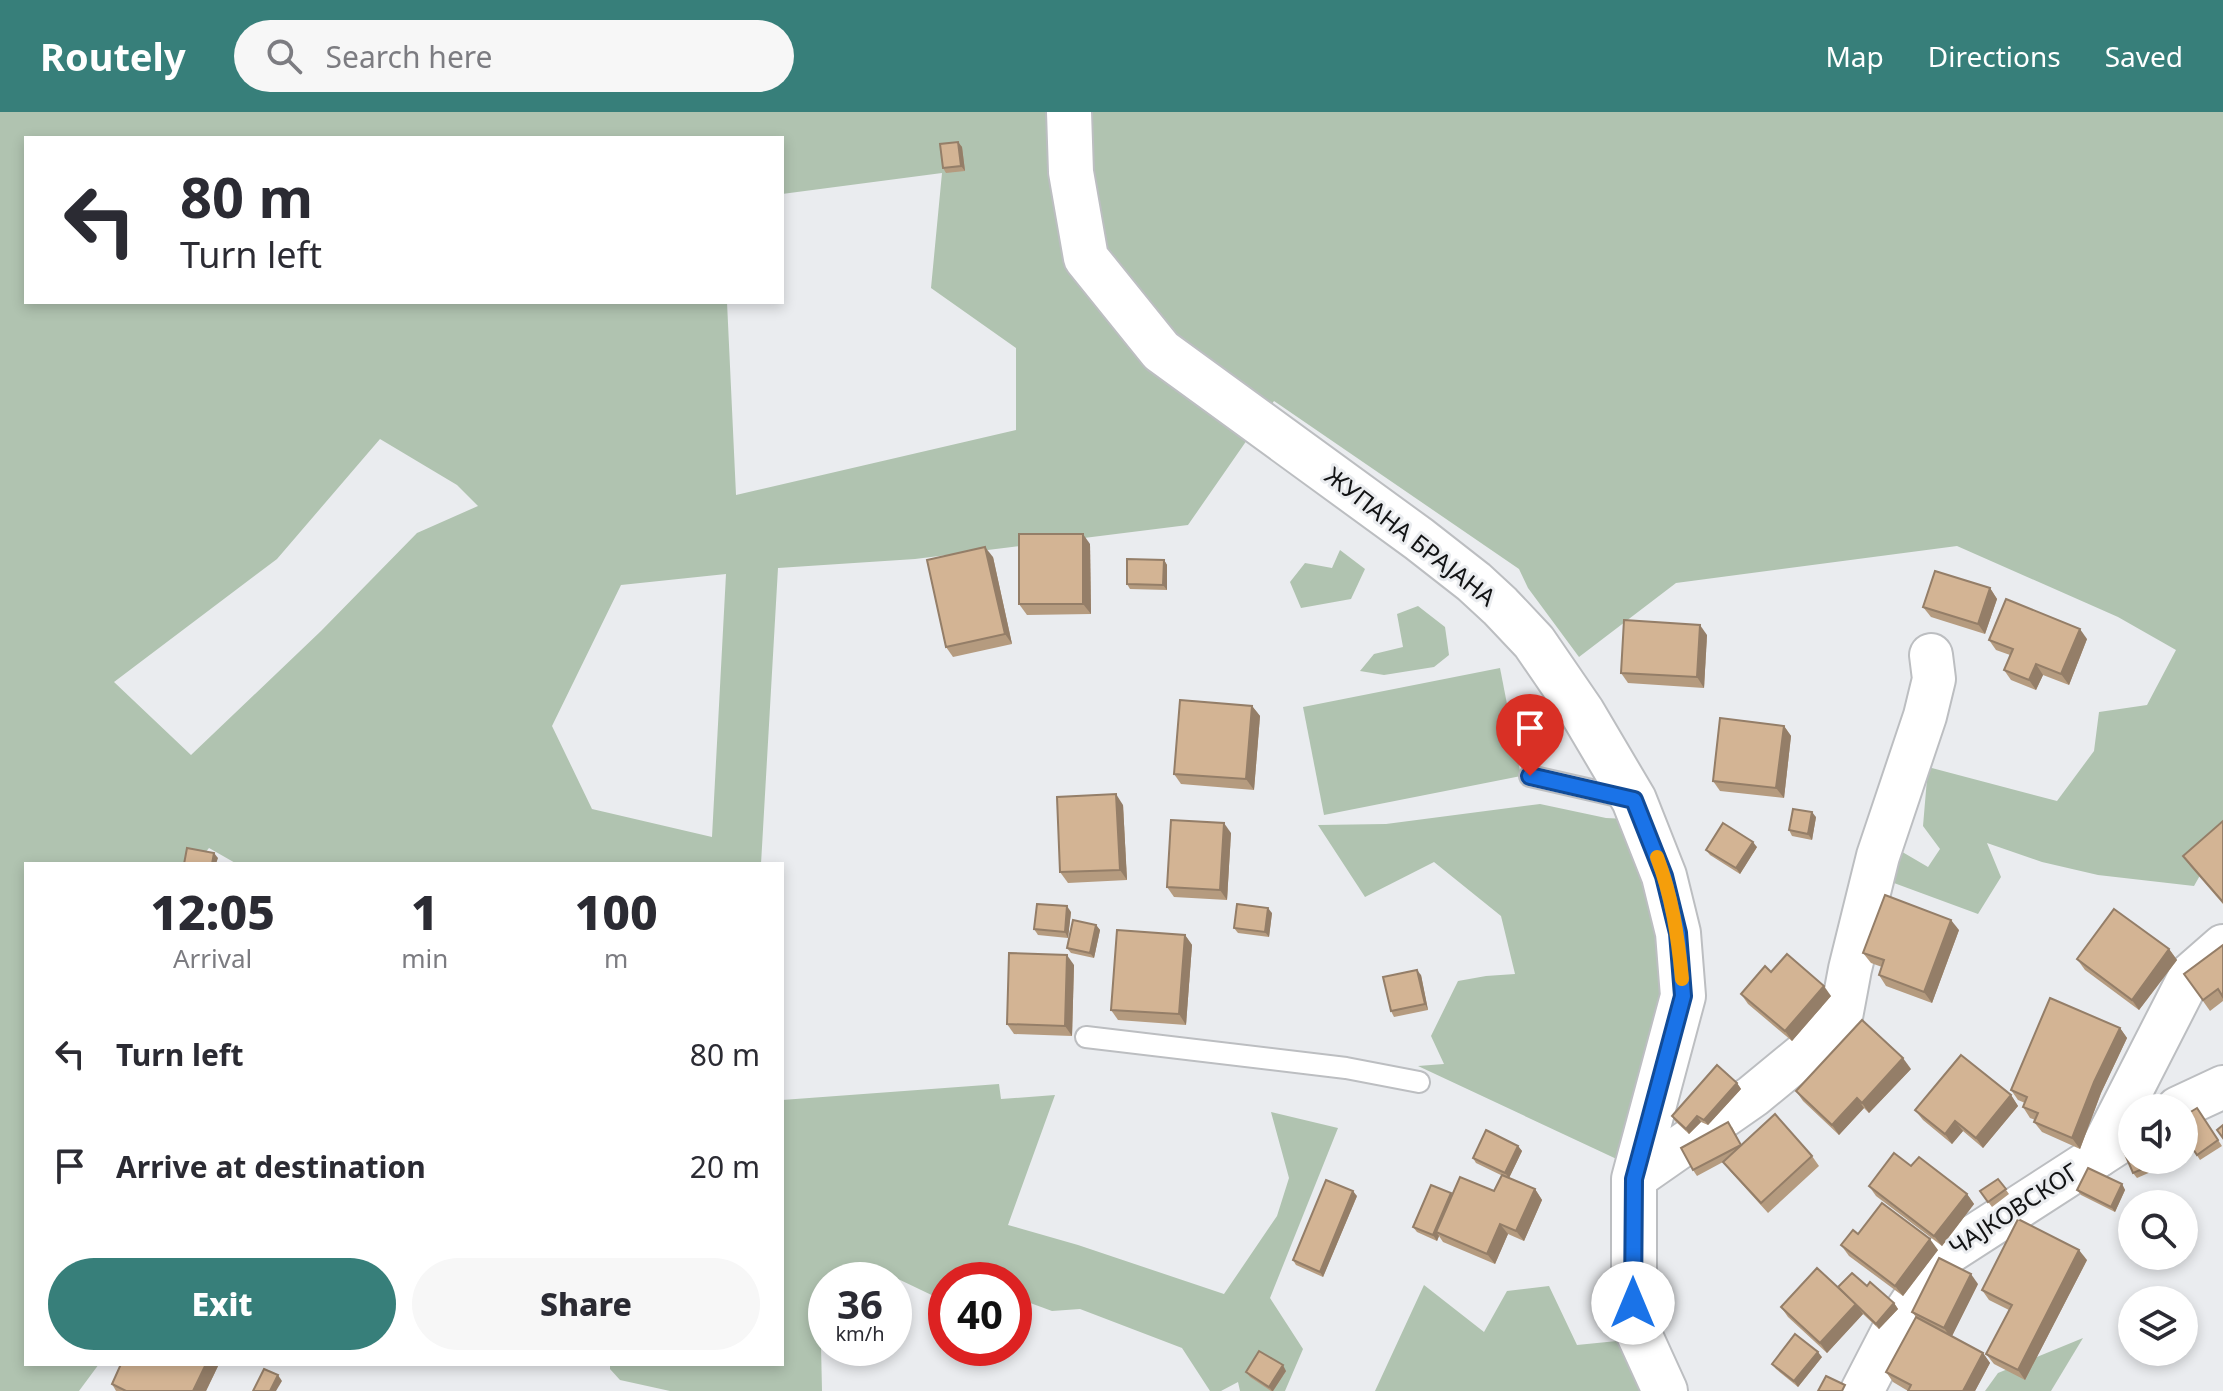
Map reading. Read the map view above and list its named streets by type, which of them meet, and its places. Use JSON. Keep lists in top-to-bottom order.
{
  "streets": {
    "street": ["ЖУПАНА БРАЈАНА", "ЧАЈКОВСКОГ"]
  },
  "page": {
    "header": "Routely",
    "search": "Search here",
    "nav": ["Map", "Directions", "Saved"],
    "turn": ["80 m", "Turn left"],
    "eta": [
      "12:05",
      "Arrival",
      "1",
      "min",
      "100",
      "m"
    ],
    "list": [
      {
        "name": "Turn left",
        "value": "80 m"
      },
      {
        "name": "Arrive at destination",
        "value": "20 m"
      }
    ],
    "buttons": ["Exit", "Share"],
    "speed": "36 km/h",
    "limit": "40"
  }
}
